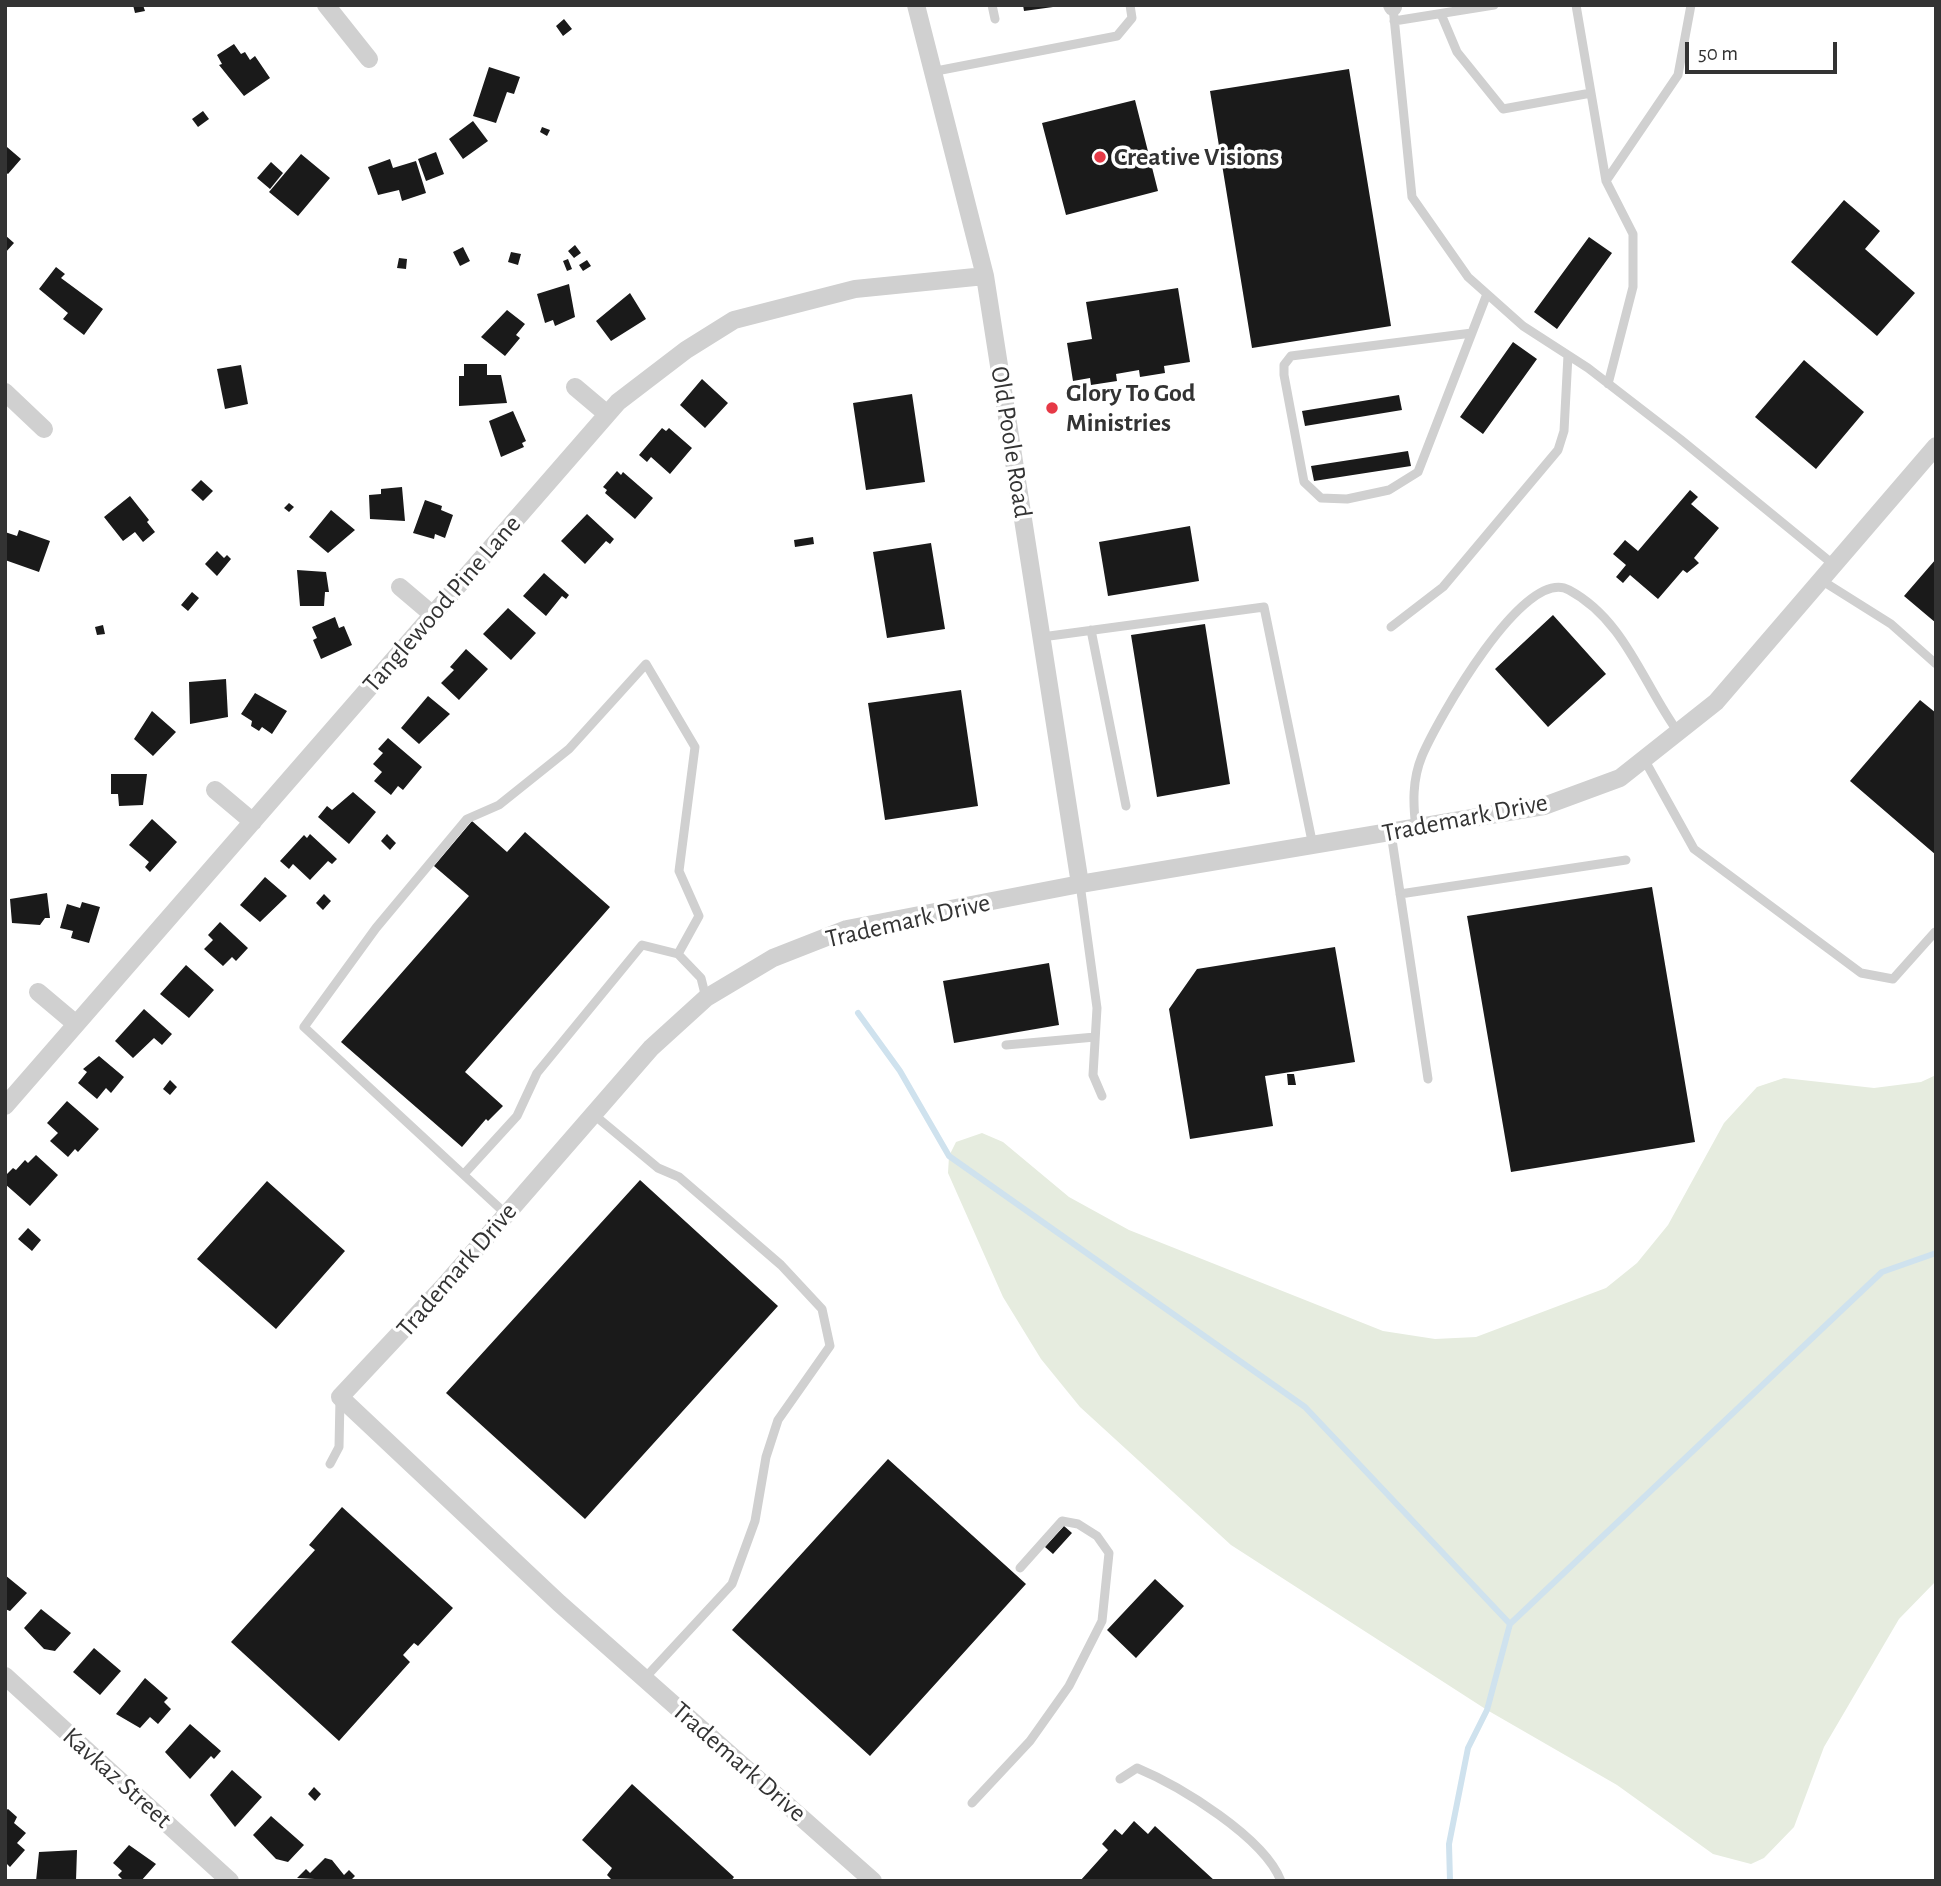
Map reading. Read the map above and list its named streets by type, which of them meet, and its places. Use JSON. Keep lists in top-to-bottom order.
{
  "streets": {
    "street": [
      "Old Poole Road",
      "Tanglewood Pine Lane",
      "Trademark Drive",
      "Kavkaz Street"
    ]
  },
  "crossings": [
    ["Old Poole Road", "Tanglewood Pine Lane"],
    ["Old Poole Road", "Trademark Drive"]
  ],
  "places": ["Creative Visions", "Glory To God Ministries"],
  "scale_bar": "50 m"
}
